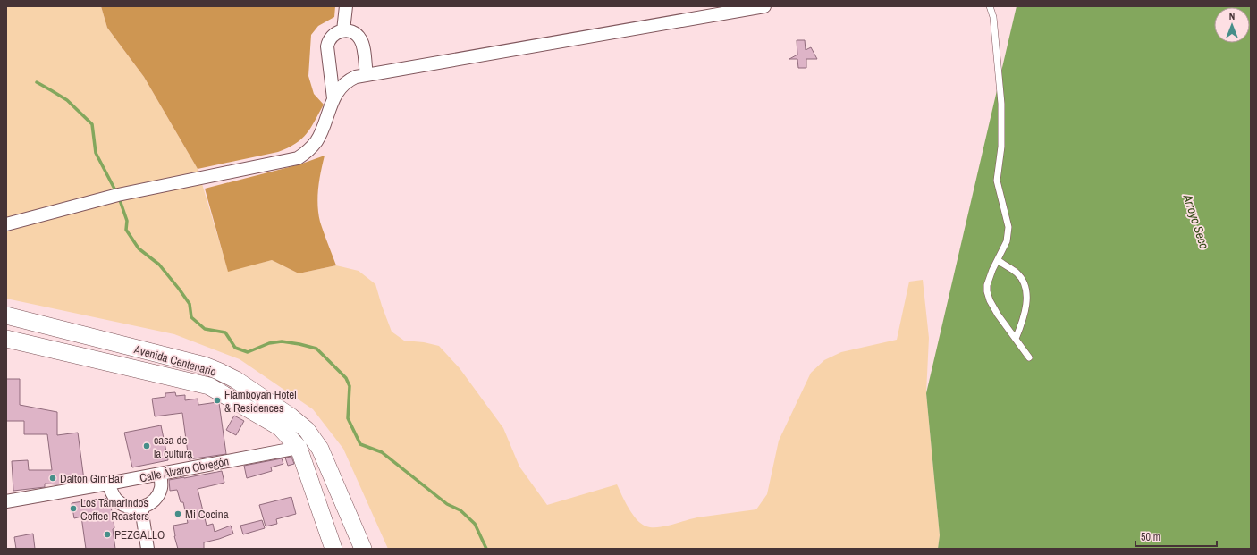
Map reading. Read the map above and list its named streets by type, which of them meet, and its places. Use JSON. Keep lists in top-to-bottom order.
{
  "streets": {
    "main road": ["Avenida Centenario"],
    "street": ["Calle Álvaro Obregón"]
  },
  "crossings": [
    ["Avenida Centenario", "Calle Álvaro Obregón"]
  ],
  "water": ["Arroyo Seco"],
  "places": [
    "Flamboyan Hotel & Residences",
    "casa de la cultura",
    "Dalton Gin Bar",
    "Los Tamarindos Coffee Roasters",
    "Mi Cocina",
    "PEZGALLO"
  ],
  "scale_bar": "50 m",
  "north": "top"
}
